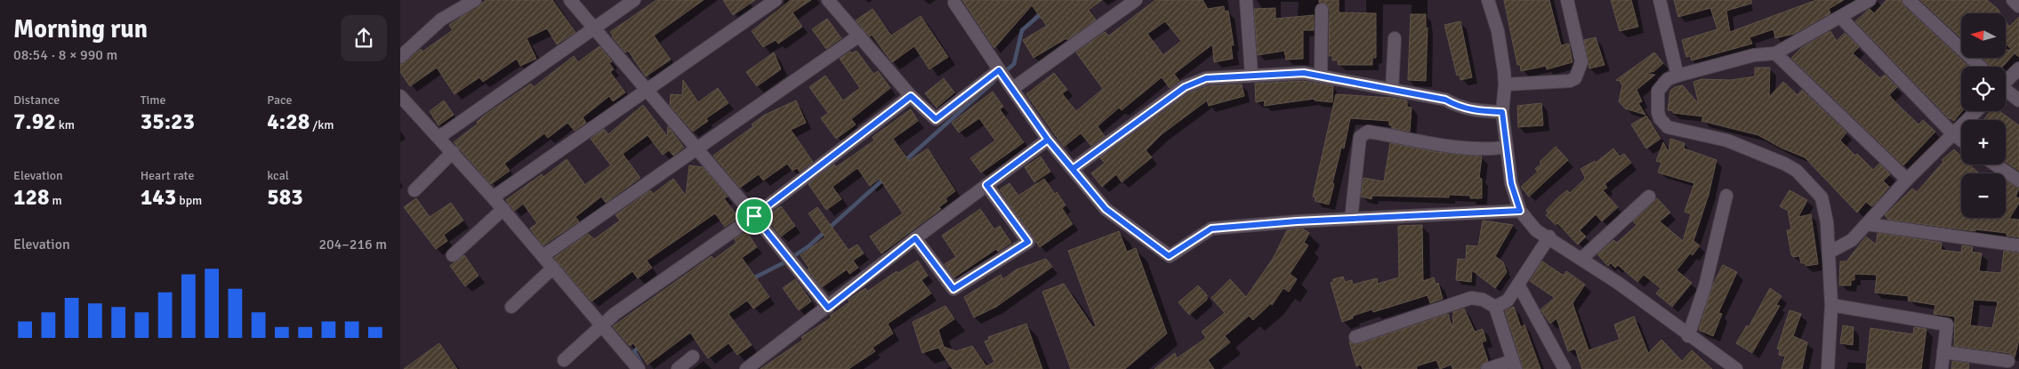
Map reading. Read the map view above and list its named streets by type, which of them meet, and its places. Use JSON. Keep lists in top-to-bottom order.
{
  "north": "left",
  "page": {
    "heading": ["Morning run", "08:54 · 8 × 990 m"],
    "map_buttons": ["+", "−"],
    "stats": [
      ["Distance", "7.92 km"],
      ["Time", "35:23"],
      ["Pace", "4:28 /km"],
      ["Elevation", "128 m"],
      ["Heart rate", "143 bpm"],
      ["kcal", "583"]
    ],
    "chart": ["Elevation", "204–216 m"]
  }
}
